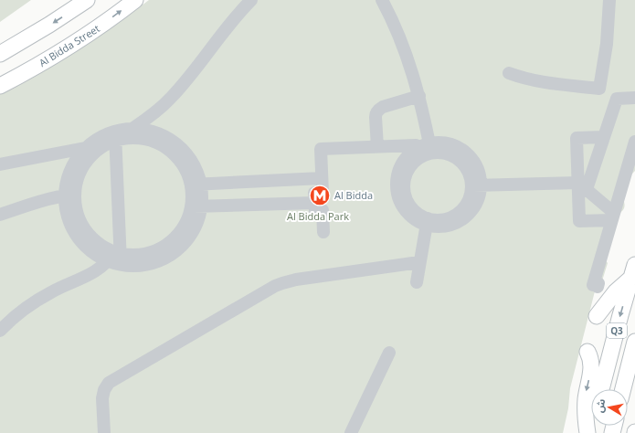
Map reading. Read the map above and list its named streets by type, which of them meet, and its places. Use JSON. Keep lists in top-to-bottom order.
{
  "streets": {
    "main road": ["Al Bidda Street", "Q3"]
  },
  "parks": ["Al Bidda Park"],
  "places": {
    "metro station": ["Al Bidda"]
  },
  "north": "left"
}
